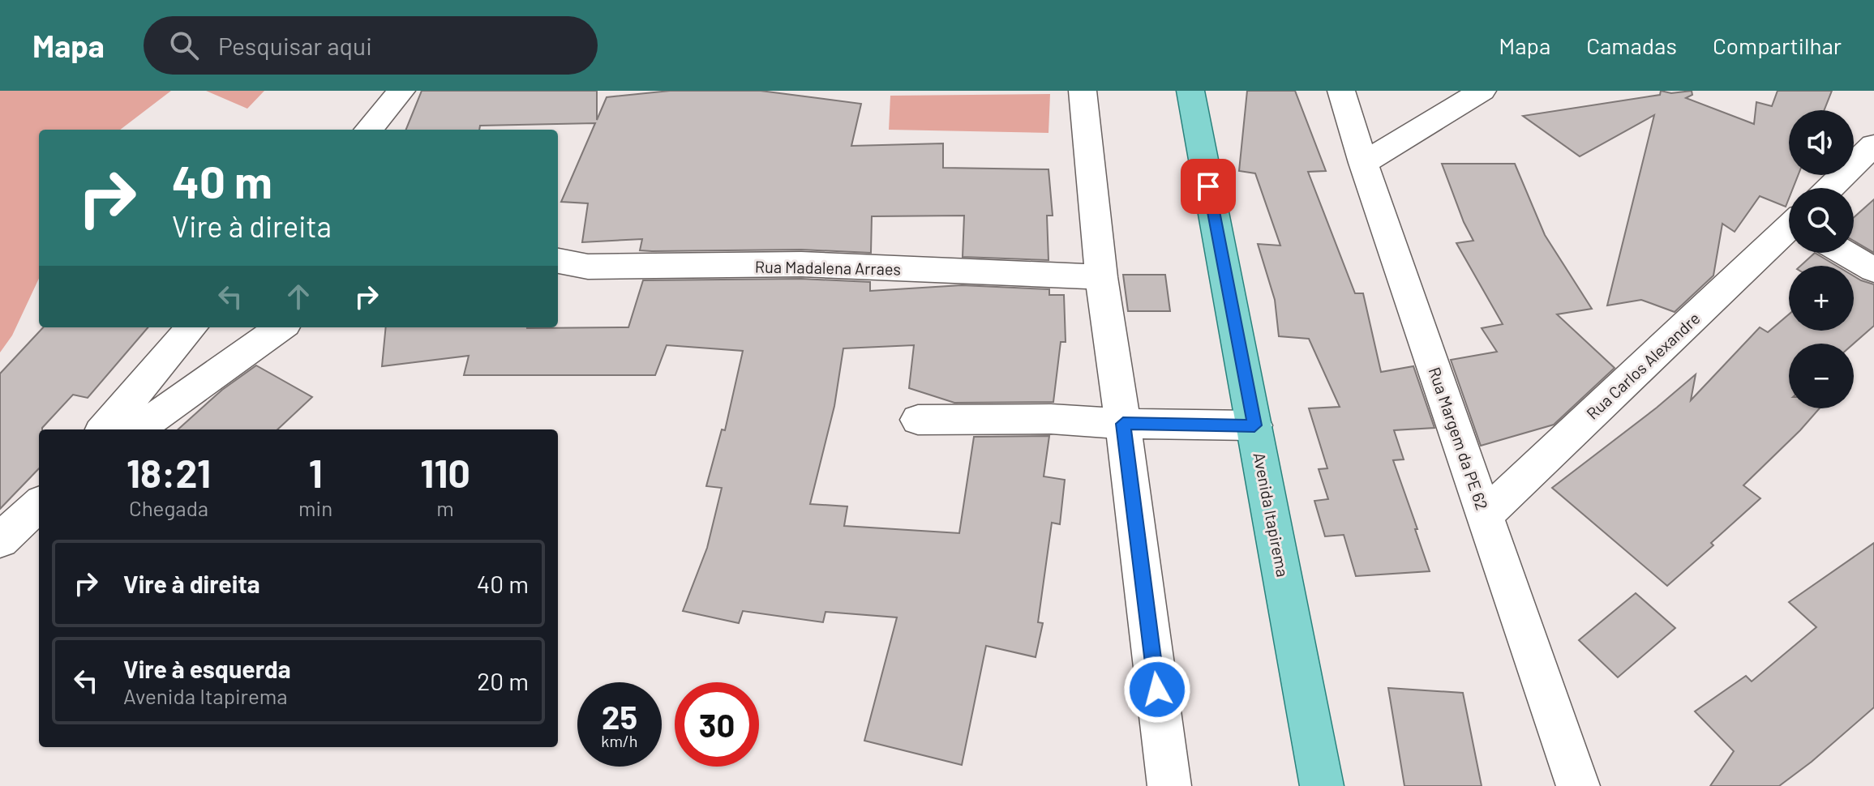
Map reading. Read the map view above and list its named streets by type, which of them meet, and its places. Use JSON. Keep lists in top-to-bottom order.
{
  "streets": {
    "main road": ["Avenida Itapirema"],
    "street": ["Rua Madalena Arraes", "Rua Carlos Alexandre", "Rua Margem da PE 62"]
  },
  "crossings": [
    ["Rua Carlos Alexandre", "Rua Margem da PE 62"]
  ],
  "page": {
    "header": "Mapa",
    "search": "Pesquisar aqui",
    "nav": ["Mapa", "Camadas", "Compartilhar"],
    "map_buttons": ["+", "−"],
    "turn": ["40 m", "Vire à direita"],
    "eta": [
      "18:21",
      "Chegada",
      "1",
      "min",
      "110",
      "m"
    ],
    "list": [
      {
        "name": "Vire à direita",
        "value": "40 m"
      },
      {
        "name": "Vire à esquerda",
        "note": "Avenida Itapirema",
        "value": "20 m"
      }
    ],
    "speed": "25 km/h",
    "limit": "30"
  }
}
